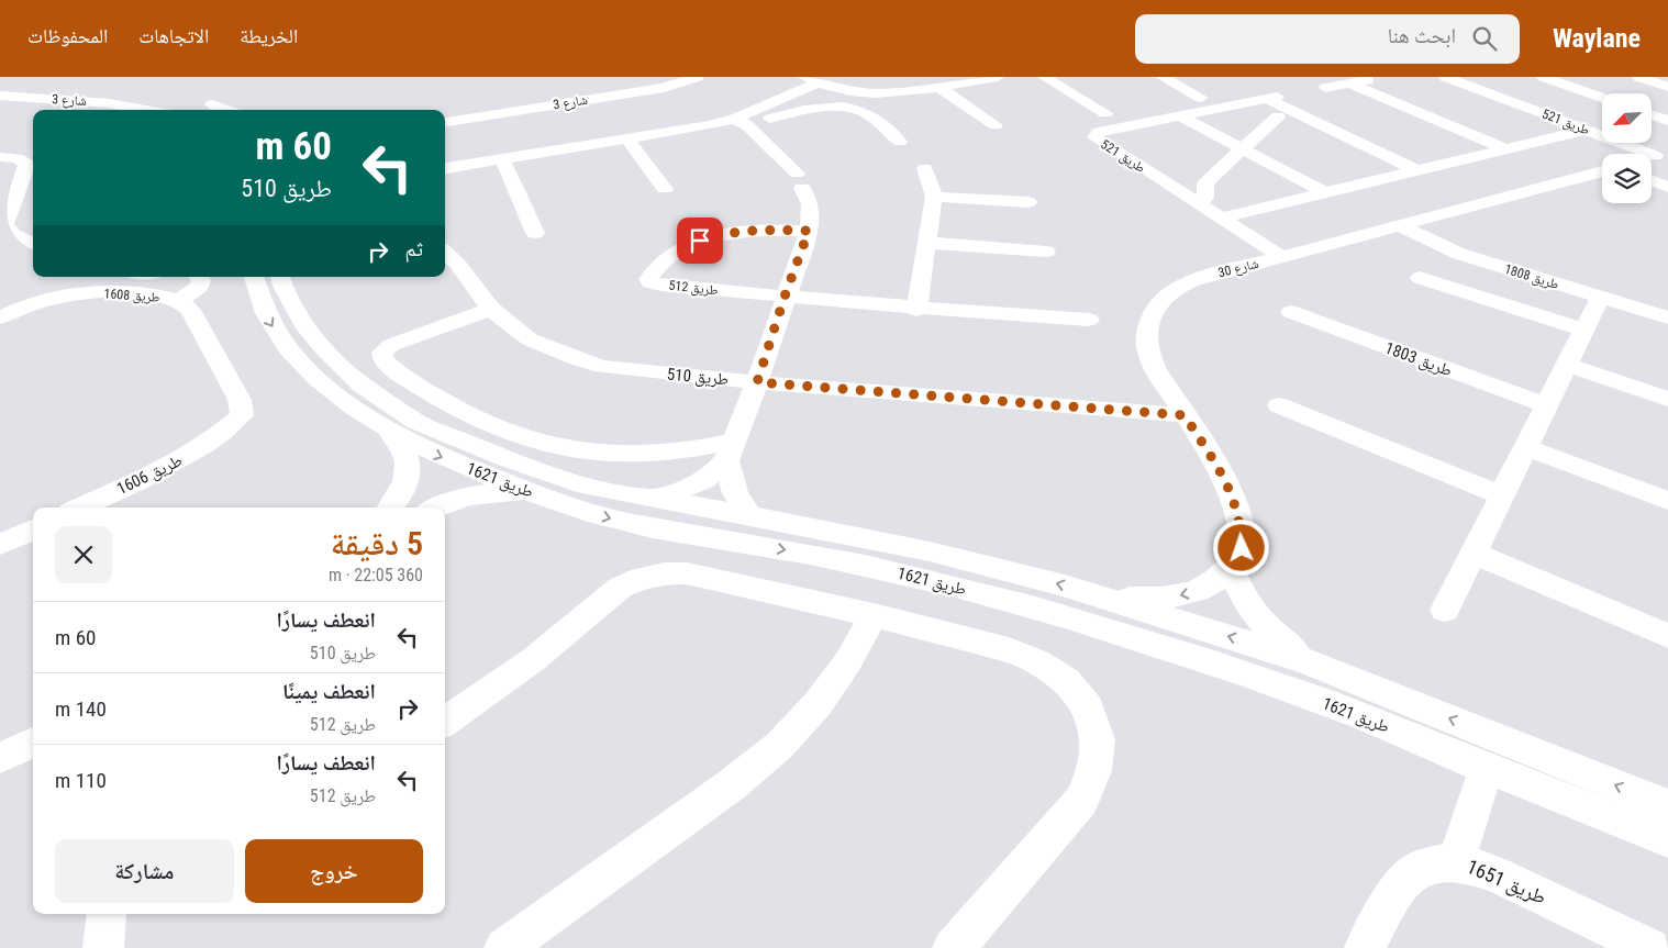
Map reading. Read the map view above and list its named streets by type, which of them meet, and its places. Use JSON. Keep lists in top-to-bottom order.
{
  "streets": {
    "street": [
      "شارع 3",
      "طريق 521",
      "شارع 30",
      "طريق 1808",
      "طريق 512",
      "طريق 1608",
      "طريق 1803",
      "طريق 510",
      "طريق 1606",
      "طريق 1621",
      "طريق 1651"
    ]
  },
  "crossings": [
    ["طريق 521", "شارع 30"],
    ["شارع 30", "طريق 1808"],
    ["شارع 30", "طريق 510"],
    ["شارع 30", "طريق 1621"],
    ["طريق 1608", "طريق 1606"]
  ],
  "north": "bottom left",
  "page": {
    "header": "Waylane",
    "search": "ابحث هنا",
    "nav": ["الخريطة", "الاتجاهات", "المحفوظات"],
    "turn": ["60 m", "طريق 510"],
    "then": "ثم",
    "heading": ["5 دقيقة", "360 m · 22:05"],
    "list": [
      {
        "name": "انعطف يسارًا",
        "note": "طريق 510",
        "value": "60 m"
      },
      {
        "name": "انعطف يمينًا",
        "note": "طريق 512",
        "value": "140 m"
      },
      {
        "name": "انعطف يسارًا",
        "note": "طريق 512",
        "value": "110 m"
      }
    ],
    "buttons": ["خروج", "مشاركة"]
  }
}
